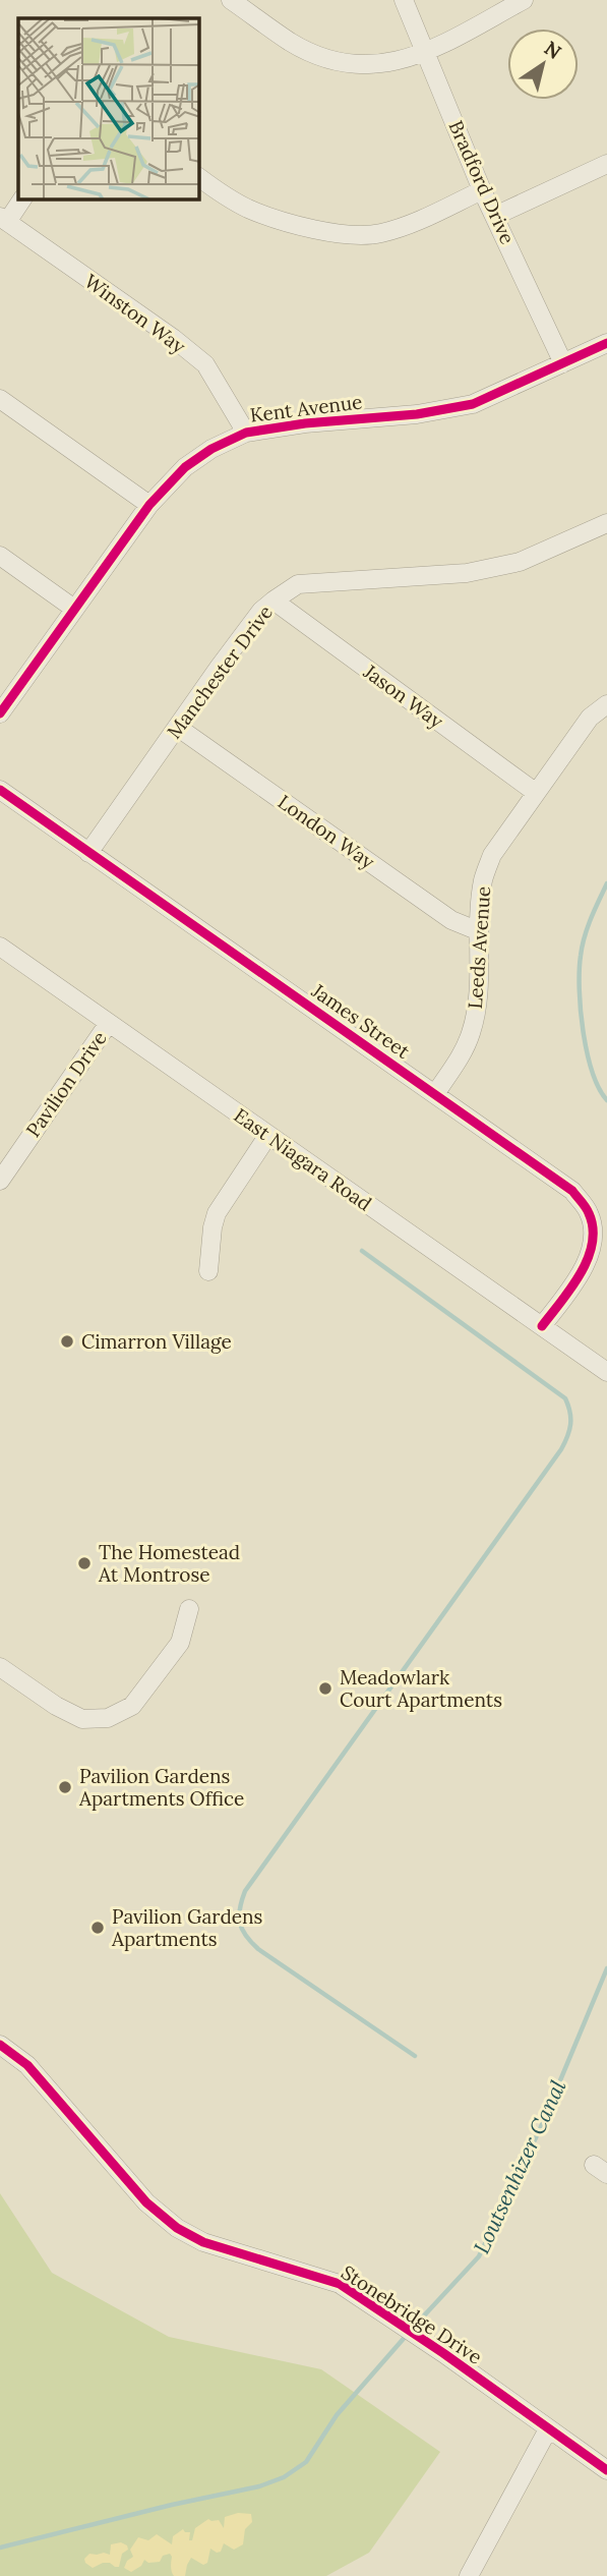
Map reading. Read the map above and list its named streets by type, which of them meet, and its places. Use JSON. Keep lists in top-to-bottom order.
{
  "streets": {
    "street": [
      "Bradford Drive",
      "Winston Way",
      "Kent Avenue",
      "Manchester Drive",
      "Jason Way",
      "London Way",
      "Leeds Avenue",
      "James Street",
      "Pavilion Drive",
      "East Niagara Road",
      "Stonebridge Drive"
    ]
  },
  "crossings": [
    ["Bradford Drive", "Kent Avenue"],
    ["Winston Way", "Kent Avenue"],
    ["Manchester Drive", "Jason Way"],
    ["Manchester Drive", "London Way"],
    ["Manchester Drive", "James Street"],
    ["Jason Way", "Leeds Avenue"],
    ["London Way", "Leeds Avenue"],
    ["Leeds Avenue", "James Street"],
    ["James Street", "East Niagara Road"],
    ["Pavilion Drive", "East Niagara Road"]
  ],
  "water": ["Loutsenhizer Canal"],
  "places": [
    "Cimarron Village",
    "The Homestead At Montrose",
    "Meadowlark Court Apartments",
    "Pavilion Gardens Apartments Office",
    "Pavilion Gardens Apartments"
  ],
  "north": "top right"
}
